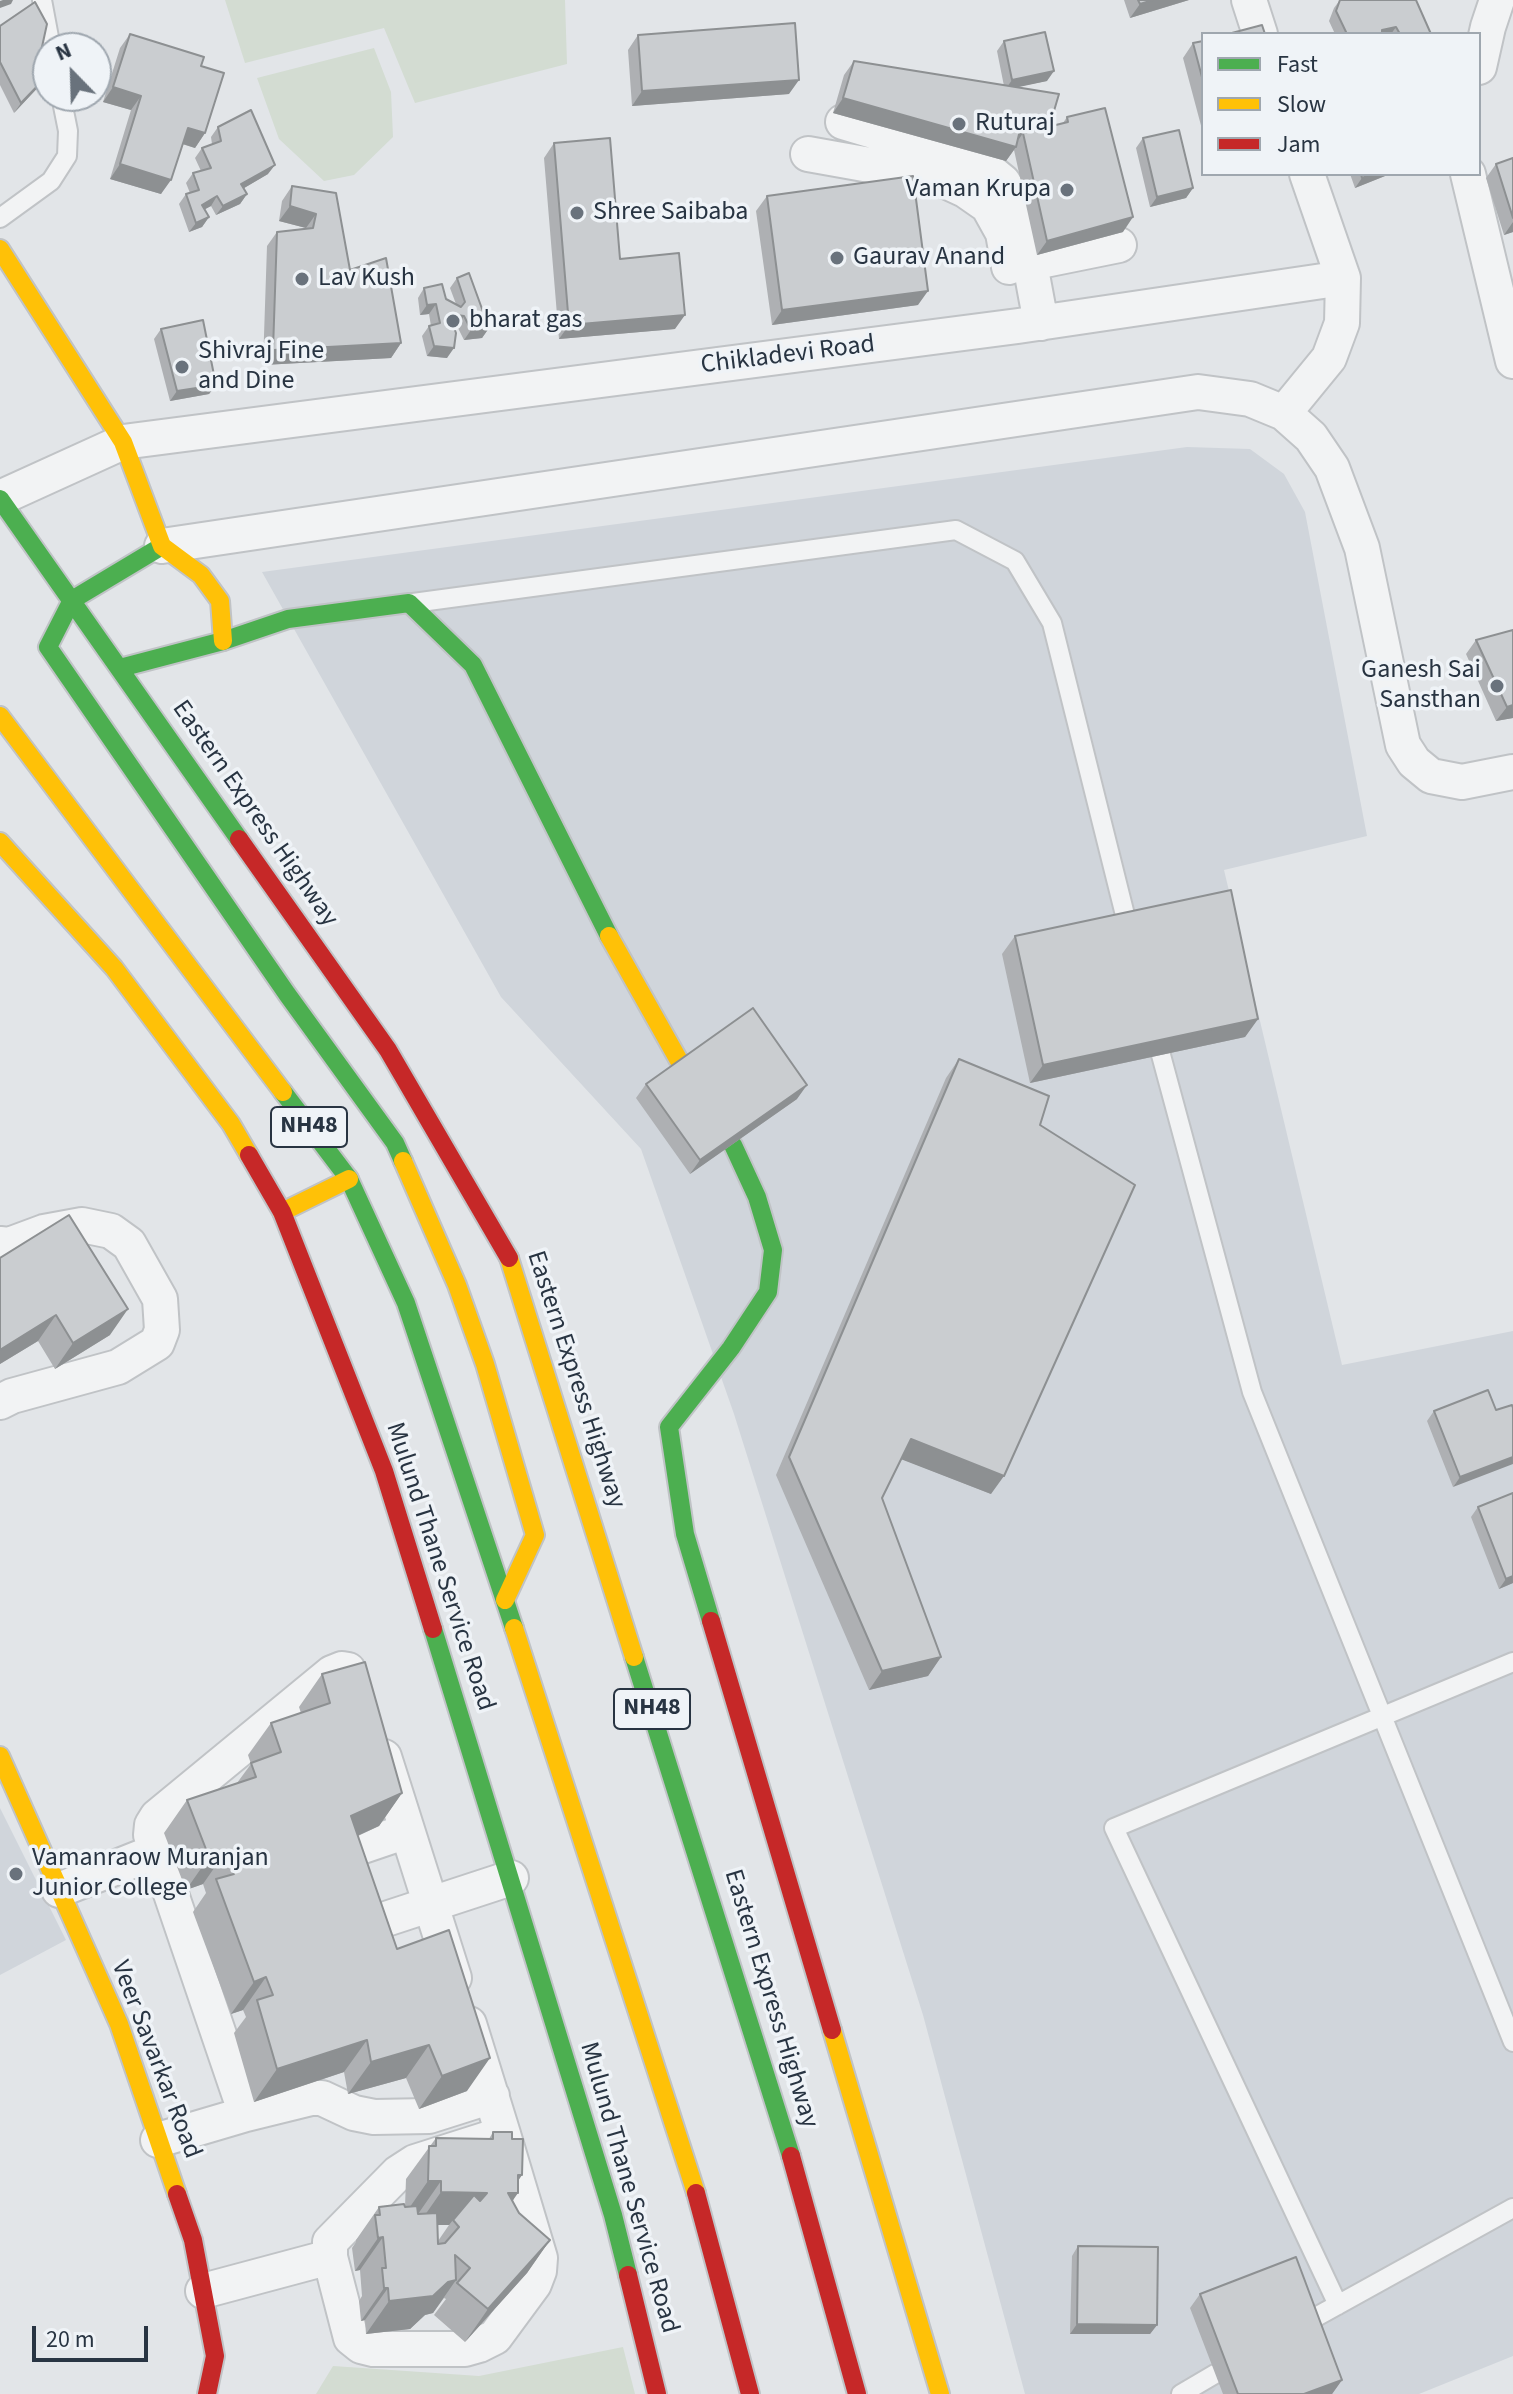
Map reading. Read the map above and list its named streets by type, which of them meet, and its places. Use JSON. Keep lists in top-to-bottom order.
{
  "streets": {
    "main road": [
      "Eastern Express Highway",
      "NH48",
      "Mulund Thane Service Road",
      "Veer Savarkar Road"
    ],
    "street": ["Chikladevi Road"]
  },
  "crossings": [
    ["Chikladevi Road", "Eastern Express Highway"]
  ],
  "places": [
    "Ruturaj",
    "Vaman Krupa",
    "Shree Saibaba",
    "Gaurav Anand",
    "Lav Kush",
    "bharat gas",
    "Shivraj Fine and Dine",
    "Ganesh Sai Sansthan",
    "Vamanraow Muranjan Junior College"
  ],
  "legend": ["Fast", "Slow", "Jam"],
  "scale_bar": "20 m",
  "north": "top left"
}
